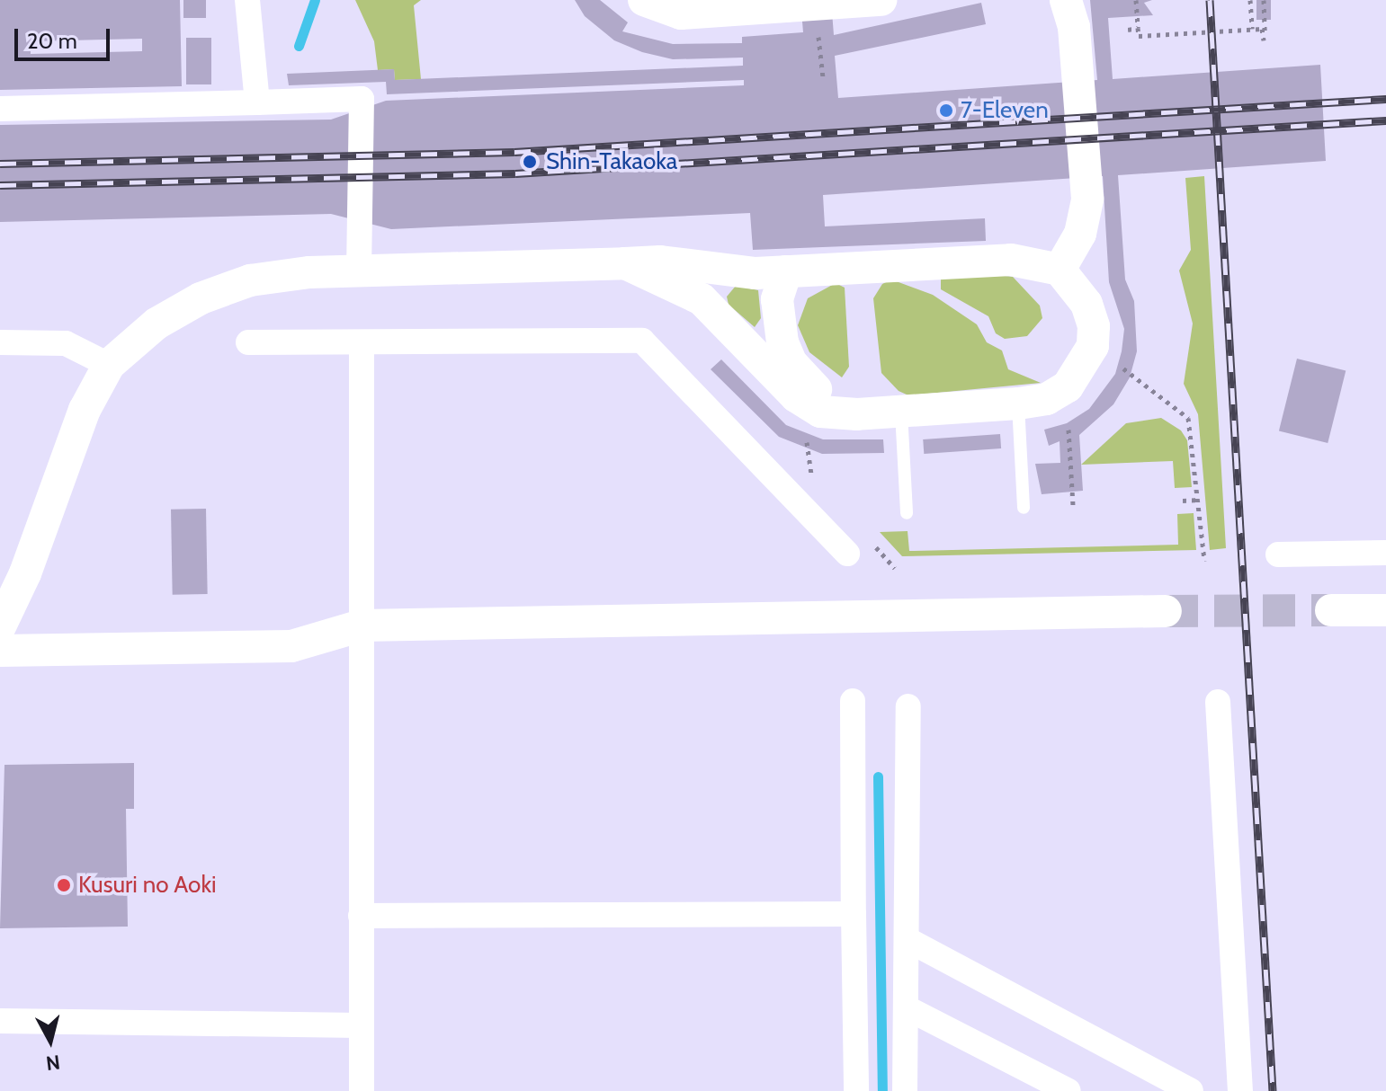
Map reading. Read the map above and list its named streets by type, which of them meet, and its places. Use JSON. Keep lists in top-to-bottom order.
{
  "places": ["7-Eleven", "Shin-Takaoka", "Kusuri no Aoki"],
  "scale_bar": "20 m",
  "north": "bottom"
}
